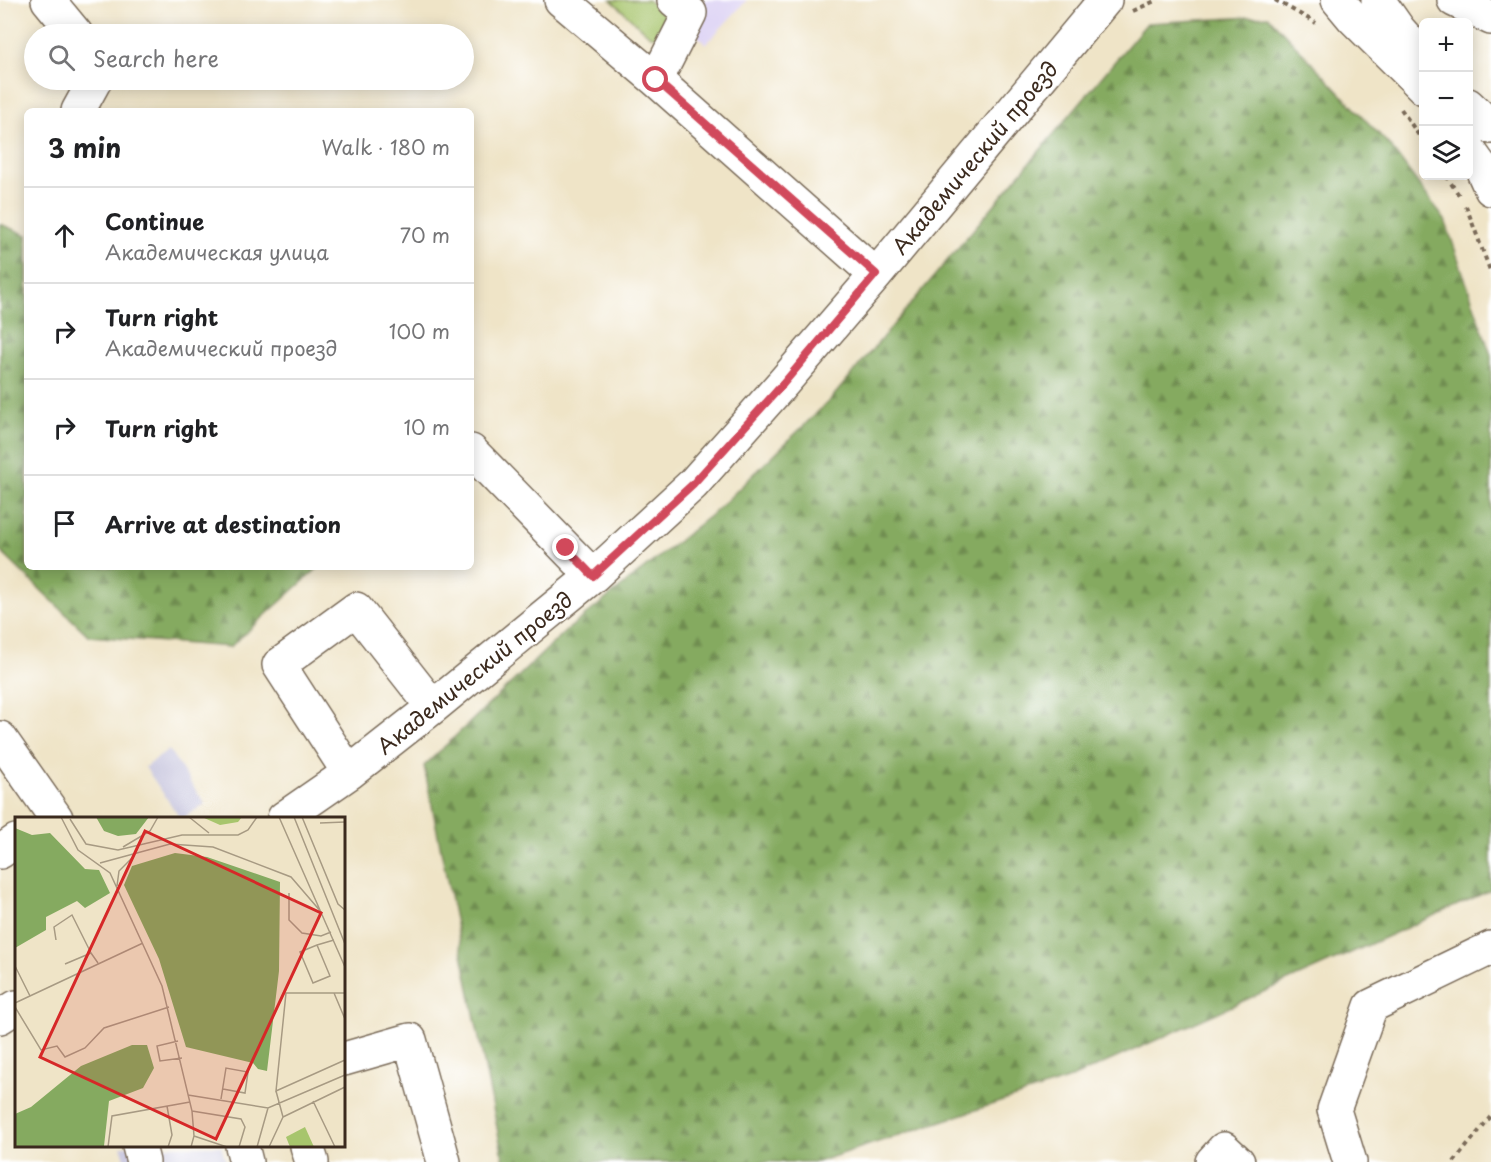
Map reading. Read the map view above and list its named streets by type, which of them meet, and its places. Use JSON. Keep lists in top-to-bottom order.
{
  "streets": {
    "street": ["Академический проезд"]
  },
  "page": {
    "map_buttons": ["+", "−"],
    "search": "Search here",
    "heading": ["3 min", "Walk · 180 m"],
    "list": [
      ["Continue", "Академическая улица", "70 m"],
      ["Turn right", "Академический проезд", "100 m"],
      ["Turn right", "10 m"],
      "Arrive at destination"
    ]
  }
}
